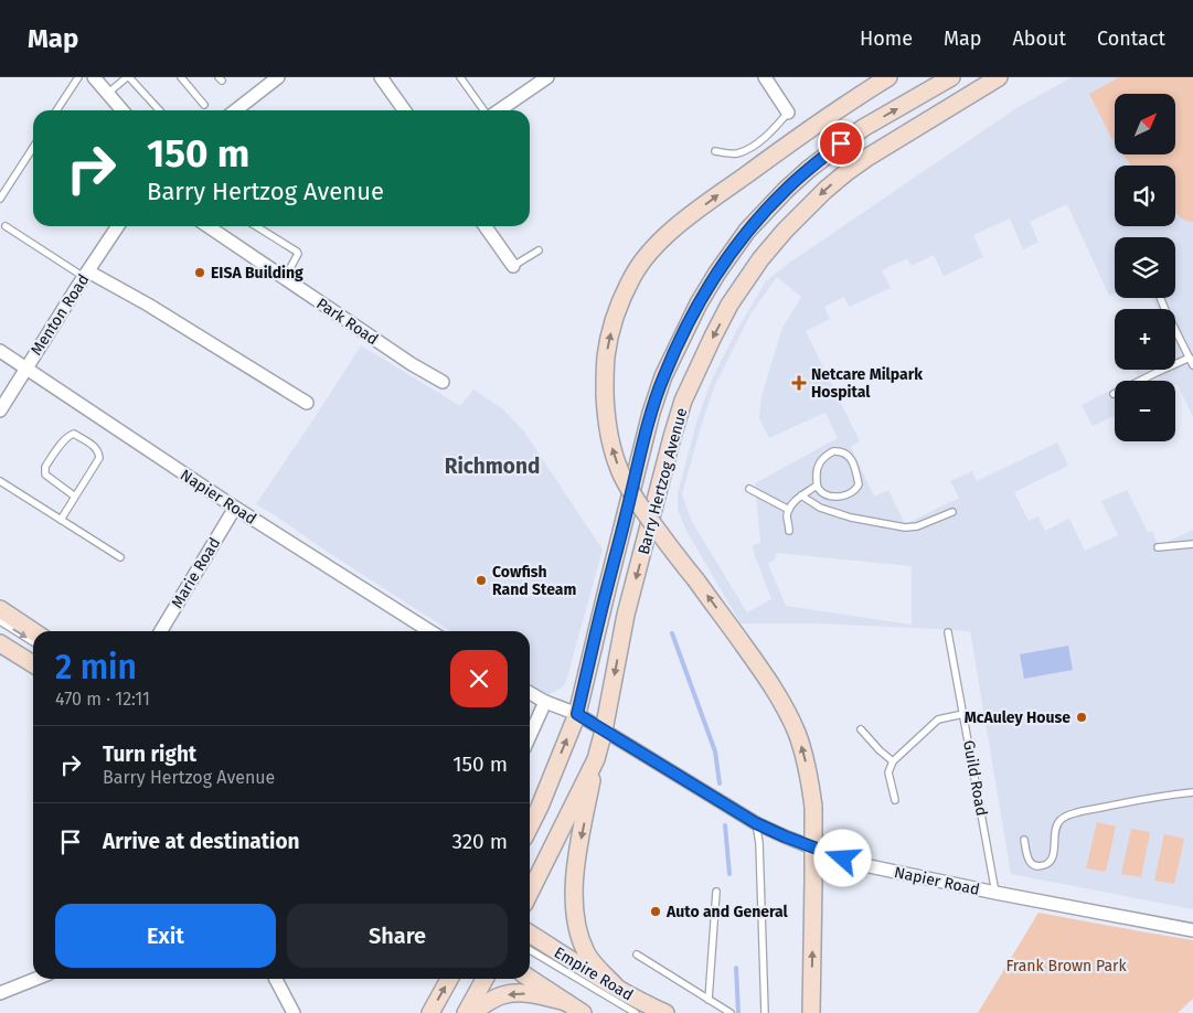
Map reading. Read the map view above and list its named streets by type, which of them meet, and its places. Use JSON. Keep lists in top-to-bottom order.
{
  "streets": {
    "main road": ["Barry Hertzog Avenue", "Empire Road"],
    "street": [
      "Menton Road",
      "Park Road",
      "Napier Road",
      "Marie Road"
    ],
    "lane": ["Guild Road"]
  },
  "crossings": [
    ["Menton Road", "Napier Road"],
    ["Barry Hertzog Avenue", "Napier Road"],
    ["Napier Road", "Marie Road"],
    ["Napier Road", "Guild Road"]
  ],
  "districts": ["Richmond"],
  "parks": ["Frank Brown Park"],
  "places": {
    "other": [
      "EISA Building",
      "Cowfish Rand Steam",
      "McAuley House",
      "Auto and General"
    ],
    "health": ["Netcare Milpark Hospital"]
  },
  "north": "top right",
  "page": {
    "header": "Map",
    "nav": [
      "Home",
      "Map",
      "About",
      "Contact"
    ],
    "map_buttons": ["+", "−"],
    "turn": ["150 m", "Barry Hertzog Avenue"],
    "heading": ["2 min", "470 m · 12:11"],
    "list": [
      {
        "name": "Turn right",
        "note": "Barry Hertzog Avenue",
        "value": "150 m"
      },
      {
        "name": "Arrive at destination",
        "value": "320 m"
      }
    ],
    "buttons": ["Exit", "Share"]
  }
}
